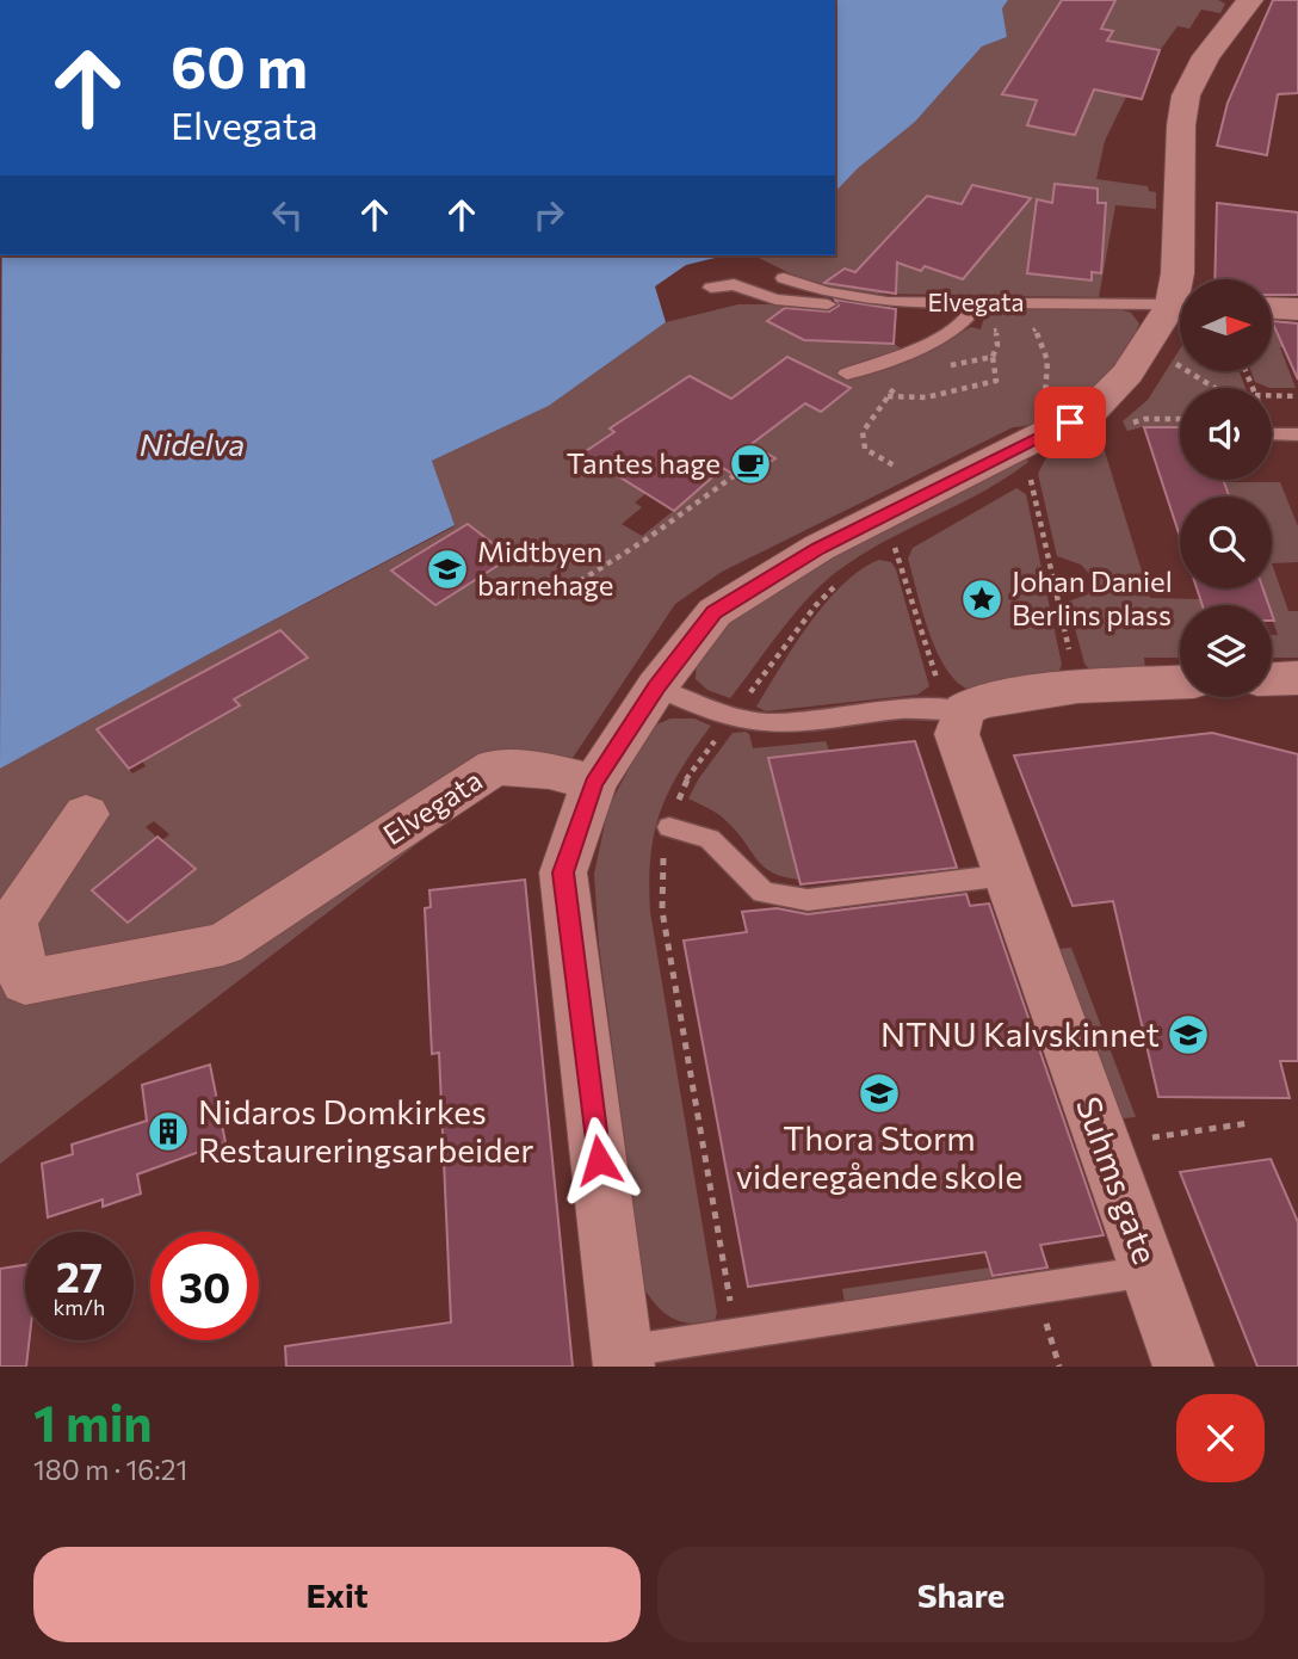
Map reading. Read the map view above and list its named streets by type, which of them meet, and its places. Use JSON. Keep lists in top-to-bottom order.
{
  "streets": {
    "street": ["Elvegata", "Suhms gate"]
  },
  "water": ["Nidelva"],
  "places": {
    "cafe": ["Tantes hage"],
    "school or university": ["Midtbyen barnehage", "NTNU Kalvskinnet", "Thora Storm videregående skole"],
    "place": ["Johan Daniel Berlins plass"],
    "building": ["Nidaros Domkirkes Restaureringsarbeider"]
  },
  "north": "right",
  "page": {
    "turn": ["60 m", "Elvegata"],
    "speed": "27 km/h",
    "limit": "30",
    "heading": ["1 min", "180 m · 16:21"],
    "buttons": ["Exit", "Share"]
  }
}
